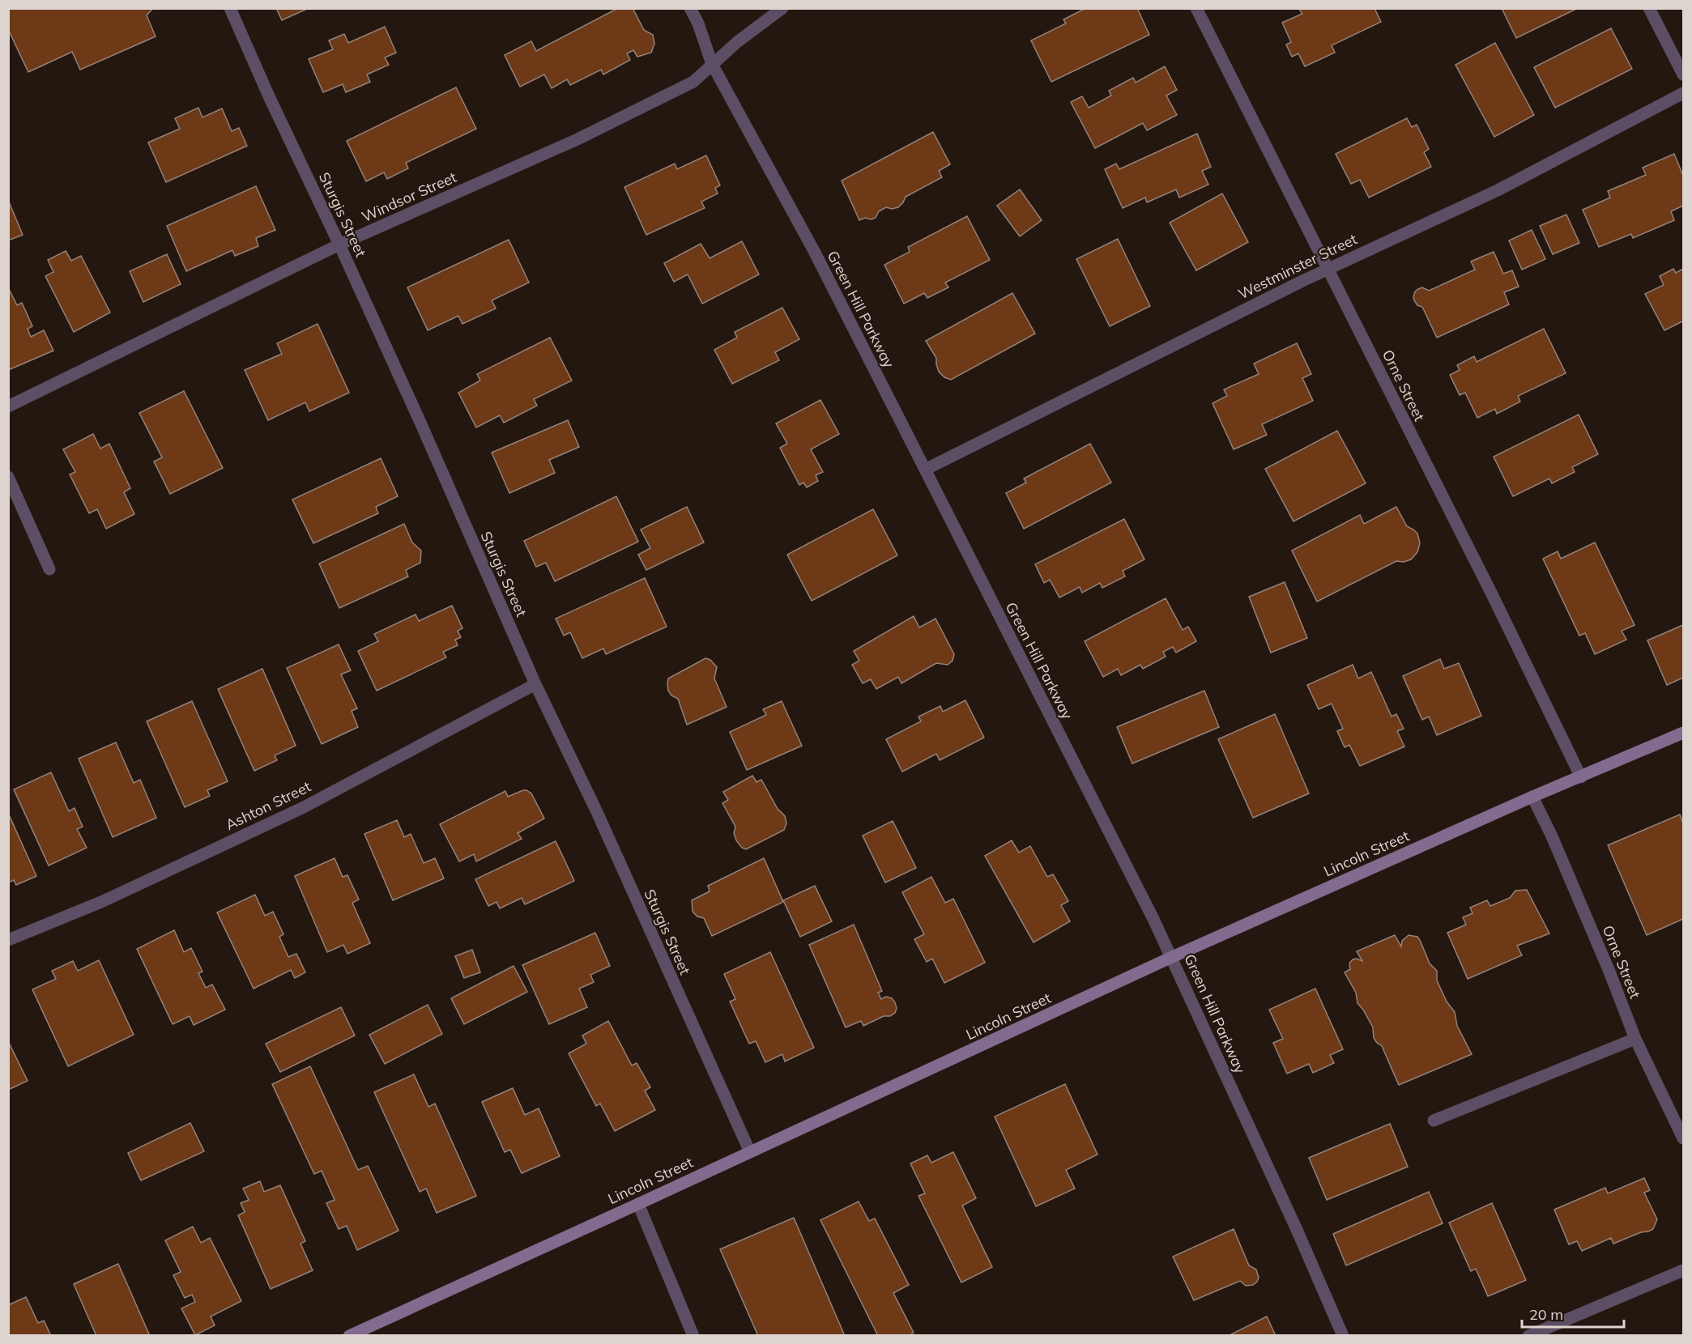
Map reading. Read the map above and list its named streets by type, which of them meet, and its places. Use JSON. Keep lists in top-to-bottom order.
{
  "streets": {
    "main road": ["Lincoln Street"],
    "street": [
      "Windsor Street",
      "Sturgis Street",
      "Westminster Street",
      "Green Hill Parkway",
      "Orne Street",
      "Ashton Street"
    ]
  },
  "crossings": [
    ["Windsor Street", "Sturgis Street"],
    ["Windsor Street", "Green Hill Parkway"],
    ["Sturgis Street", "Ashton Street"],
    ["Sturgis Street", "Lincoln Street"],
    ["Westminster Street", "Green Hill Parkway"],
    ["Westminster Street", "Orne Street"],
    ["Green Hill Parkway", "Lincoln Street"],
    ["Orne Street", "Lincoln Street"]
  ],
  "scale_bar": "20 m"
}
